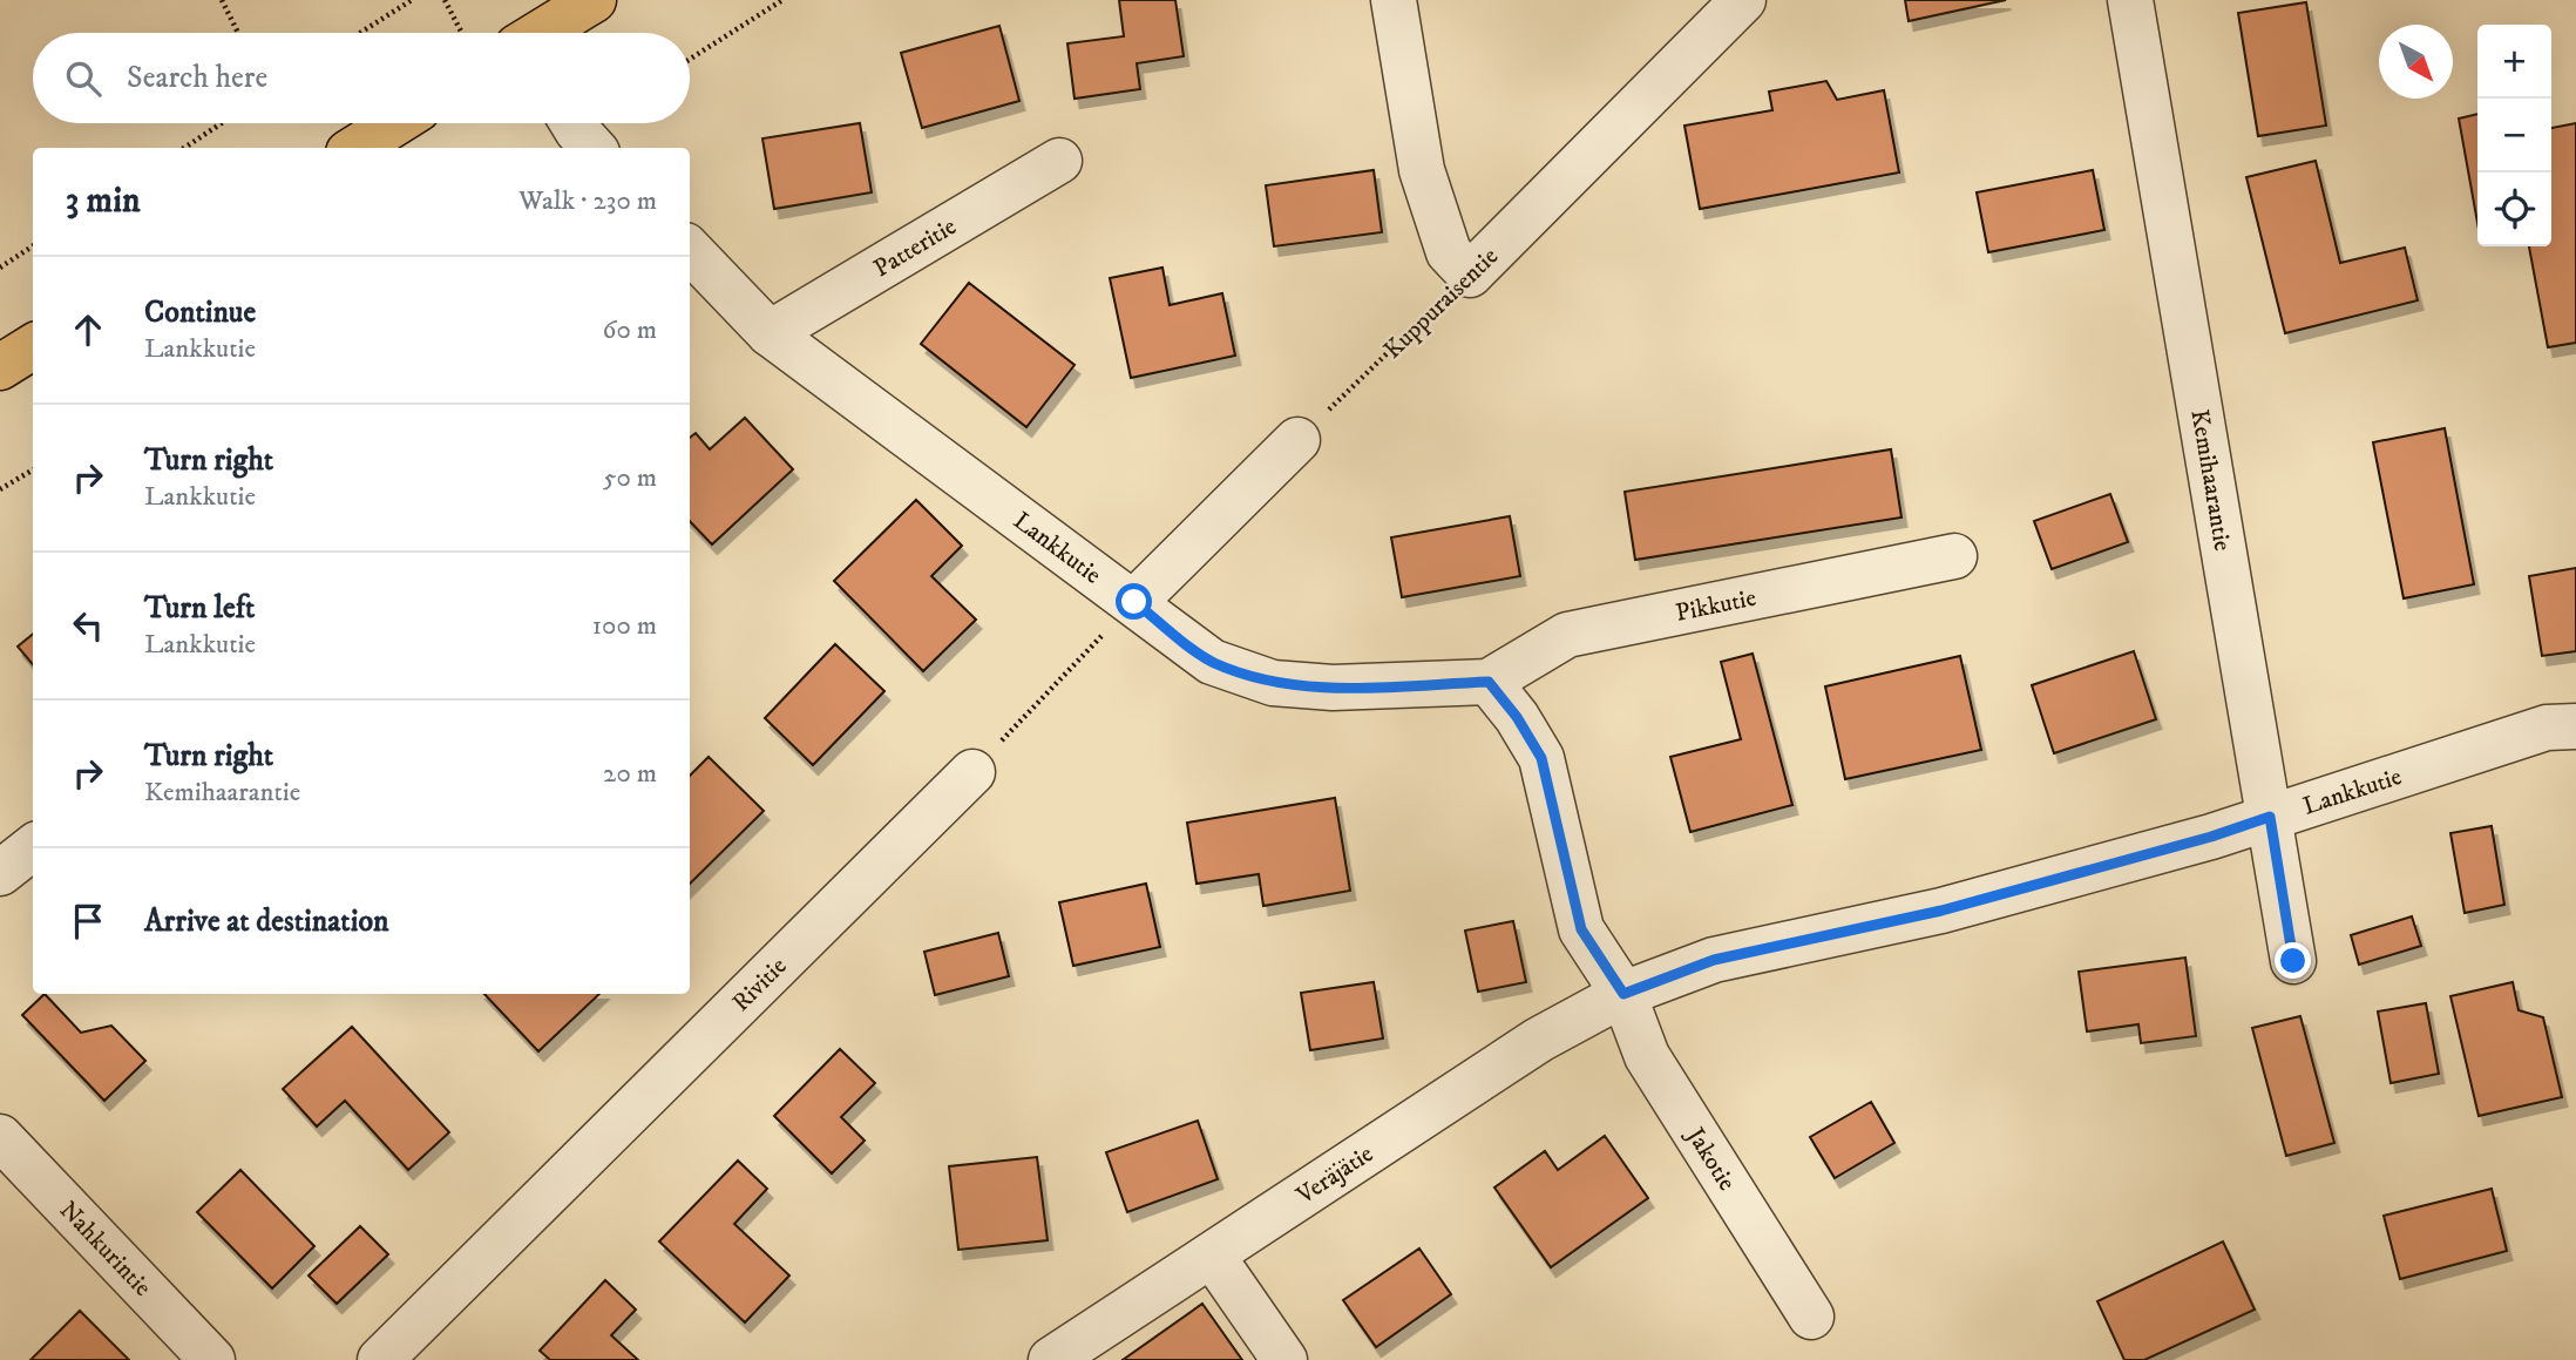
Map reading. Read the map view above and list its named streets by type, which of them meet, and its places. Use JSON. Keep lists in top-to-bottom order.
{
  "streets": {
    "street": [
      "Patteritie",
      "Kuppuraisentie",
      "Kemihaarantie",
      "Lankkutie",
      "Pikkutie",
      "Rivitie",
      "Jakotie",
      "Veräjätie",
      "Nahkurintie"
    ]
  },
  "crossings": [
    ["Patteritie", "Lankkutie"],
    ["Kemihaarantie", "Lankkutie"],
    ["Lankkutie", "Pikkutie"],
    ["Lankkutie", "Jakotie"],
    ["Lankkutie", "Veräjätie"],
    ["Jakotie", "Veräjätie"]
  ],
  "north": "bottom right",
  "page": {
    "map_buttons": ["+", "−"],
    "search": "Search here",
    "heading": ["3 min", "Walk · 230 m"],
    "list": [
      ["Continue", "Lankkutie", "60 m"],
      ["Turn right", "Lankkutie", "50 m"],
      ["Turn left", "Lankkutie", "100 m"],
      ["Turn right", "Kemihaarantie", "20 m"],
      "Arrive at destination"
    ]
  }
}
